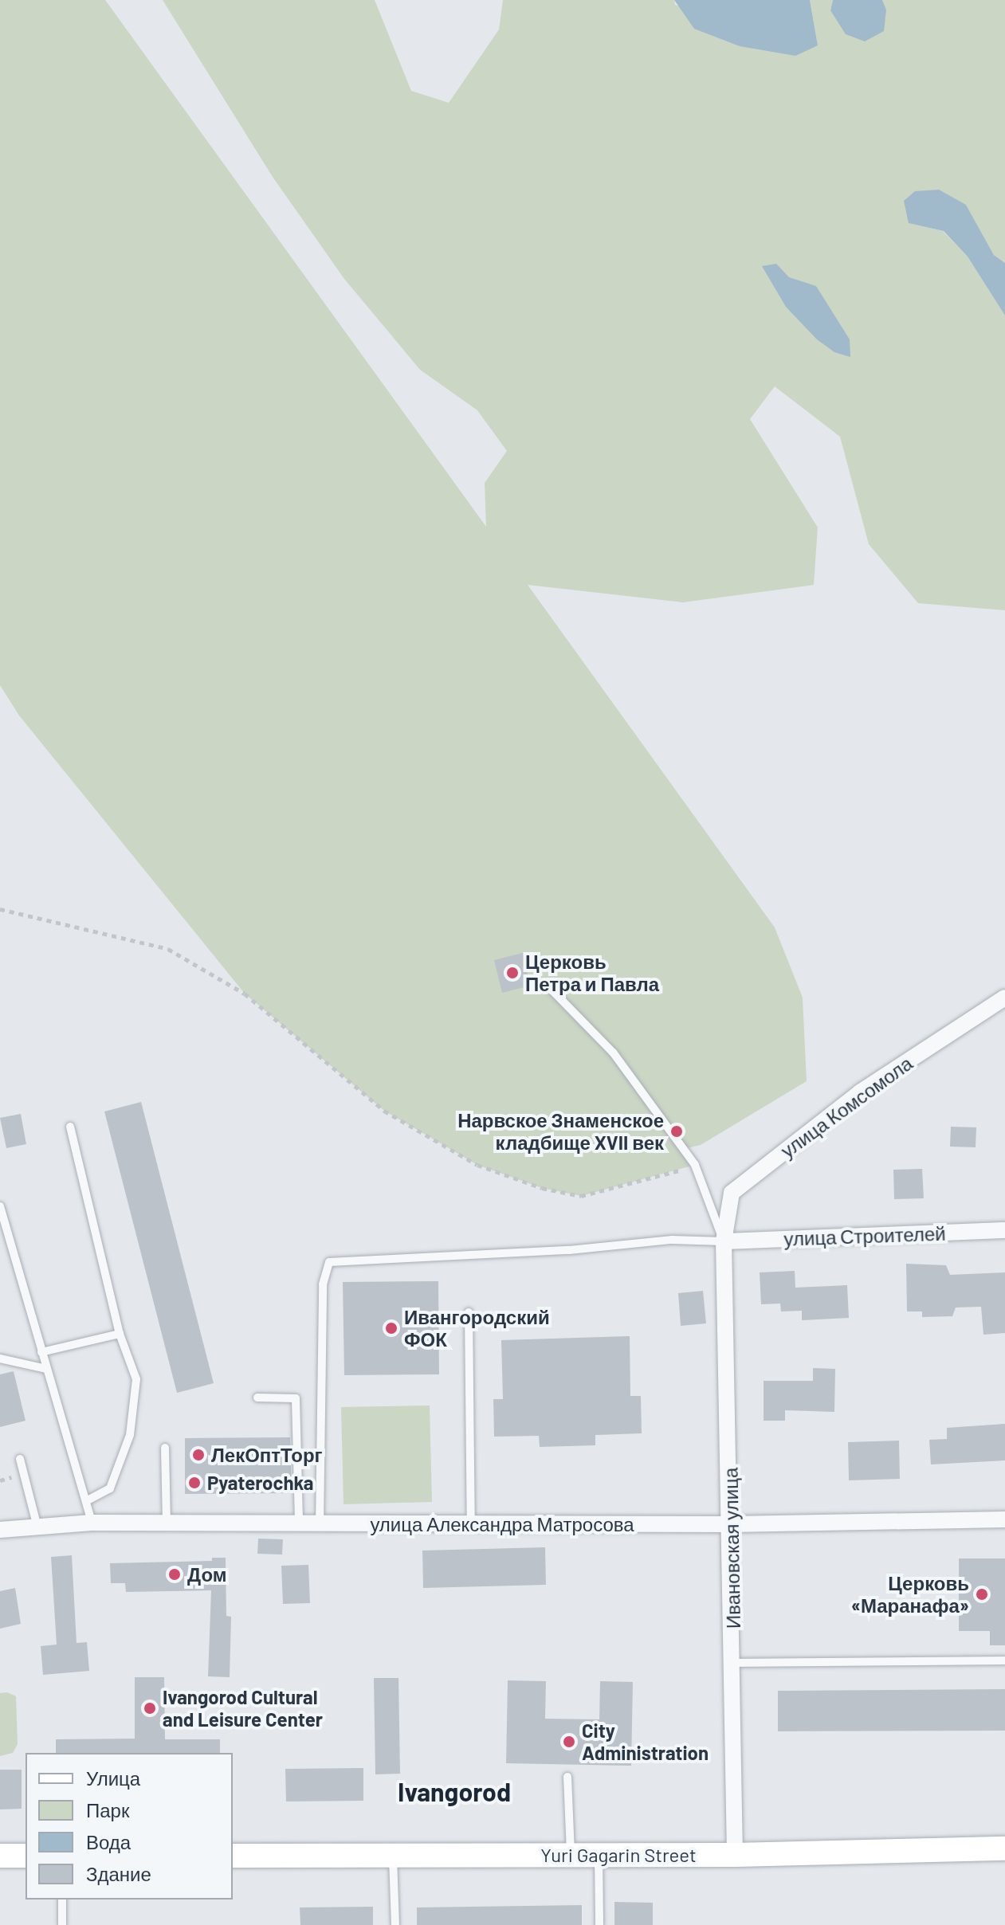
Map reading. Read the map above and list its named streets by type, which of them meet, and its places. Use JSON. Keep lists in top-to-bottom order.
{
  "streets": {
    "street": [
      "улица Комсомола",
      "улица Строителей",
      "улица Александра Матросова",
      "Ивановская улица",
      "Yuri Gagarin Street"
    ]
  },
  "crossings": [
    ["улица Комсомола", "улица Строителей"],
    ["улица Комсомола", "Ивановская улица"],
    ["улица Строителей", "Ивановская улица"],
    ["улица Александра Матросова", "Ивановская улица"],
    ["Ивановская улица", "Yuri Gagarin Street"]
  ],
  "districts": ["Ivangorod"],
  "places": [
    "Церковь Петра и Павла",
    "Нарвское Знаменское кладбище XVII век",
    "Ивангородский ФОК",
    "ЛекОптТорг",
    "Pyaterochka",
    "Дом",
    "Церковь «Маранафа»",
    "Ivangorod Cultural and Leisure Center",
    "City Administration"
  ],
  "legend": [
    "Улица",
    "Парк",
    "Вода",
    "Здание"
  ]
}
